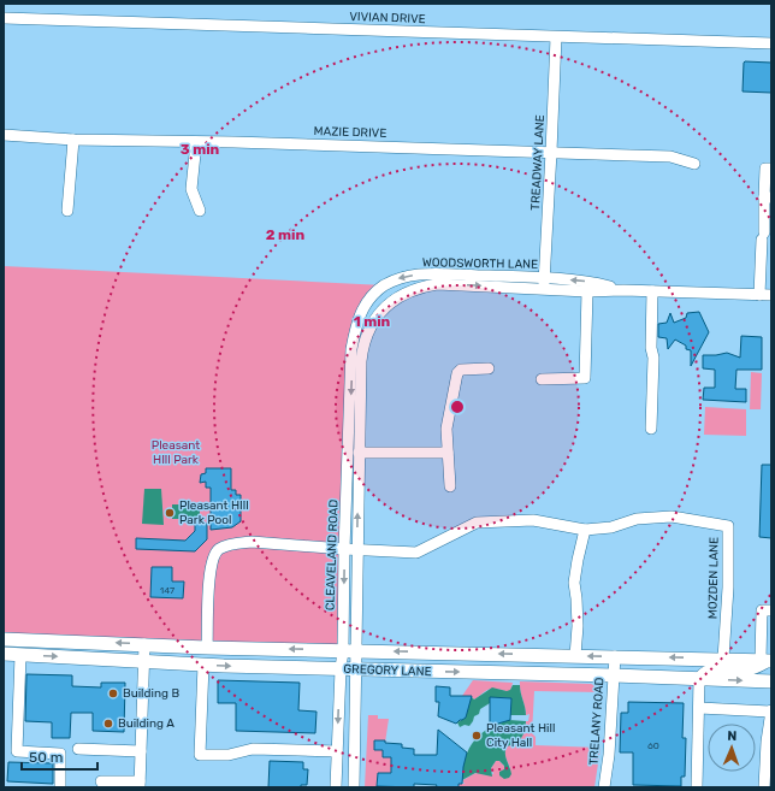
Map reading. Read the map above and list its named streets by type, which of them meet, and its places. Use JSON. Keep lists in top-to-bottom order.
{
  "streets": {
    "main road": ["GREGORY LANE"],
    "street": [
      "VIVIAN DRIVE",
      "MAZIE DRIVE",
      "TREADWAY LANE",
      "WOODSWORTH LANE",
      "CLEAVELAND ROAD",
      "MOZDEN LANE",
      "TRELANY ROAD"
    ]
  },
  "crossings": [
    ["VIVIAN DRIVE", "TREADWAY LANE"],
    ["MAZIE DRIVE", "TREADWAY LANE"],
    ["TREADWAY LANE", "WOODSWORTH LANE"],
    ["WOODSWORTH LANE", "CLEAVELAND ROAD"],
    ["CLEAVELAND ROAD", "MOZDEN LANE"],
    ["CLEAVELAND ROAD", "GREGORY LANE"],
    ["MOZDEN LANE", "GREGORY LANE"],
    ["GREGORY LANE", "TRELANY ROAD"]
  ],
  "parks": ["Pleasant HIll Park"],
  "places": [
    "Pleasant HIll Park Pool",
    "Building B",
    "Building A",
    "Pleasant Hill City Hall"
  ],
  "house_numbers": ["147", "60"],
  "scale_bar": "50 m",
  "north": "top",
  "rings": ["3 min", "2 min", "1 min"]
}
